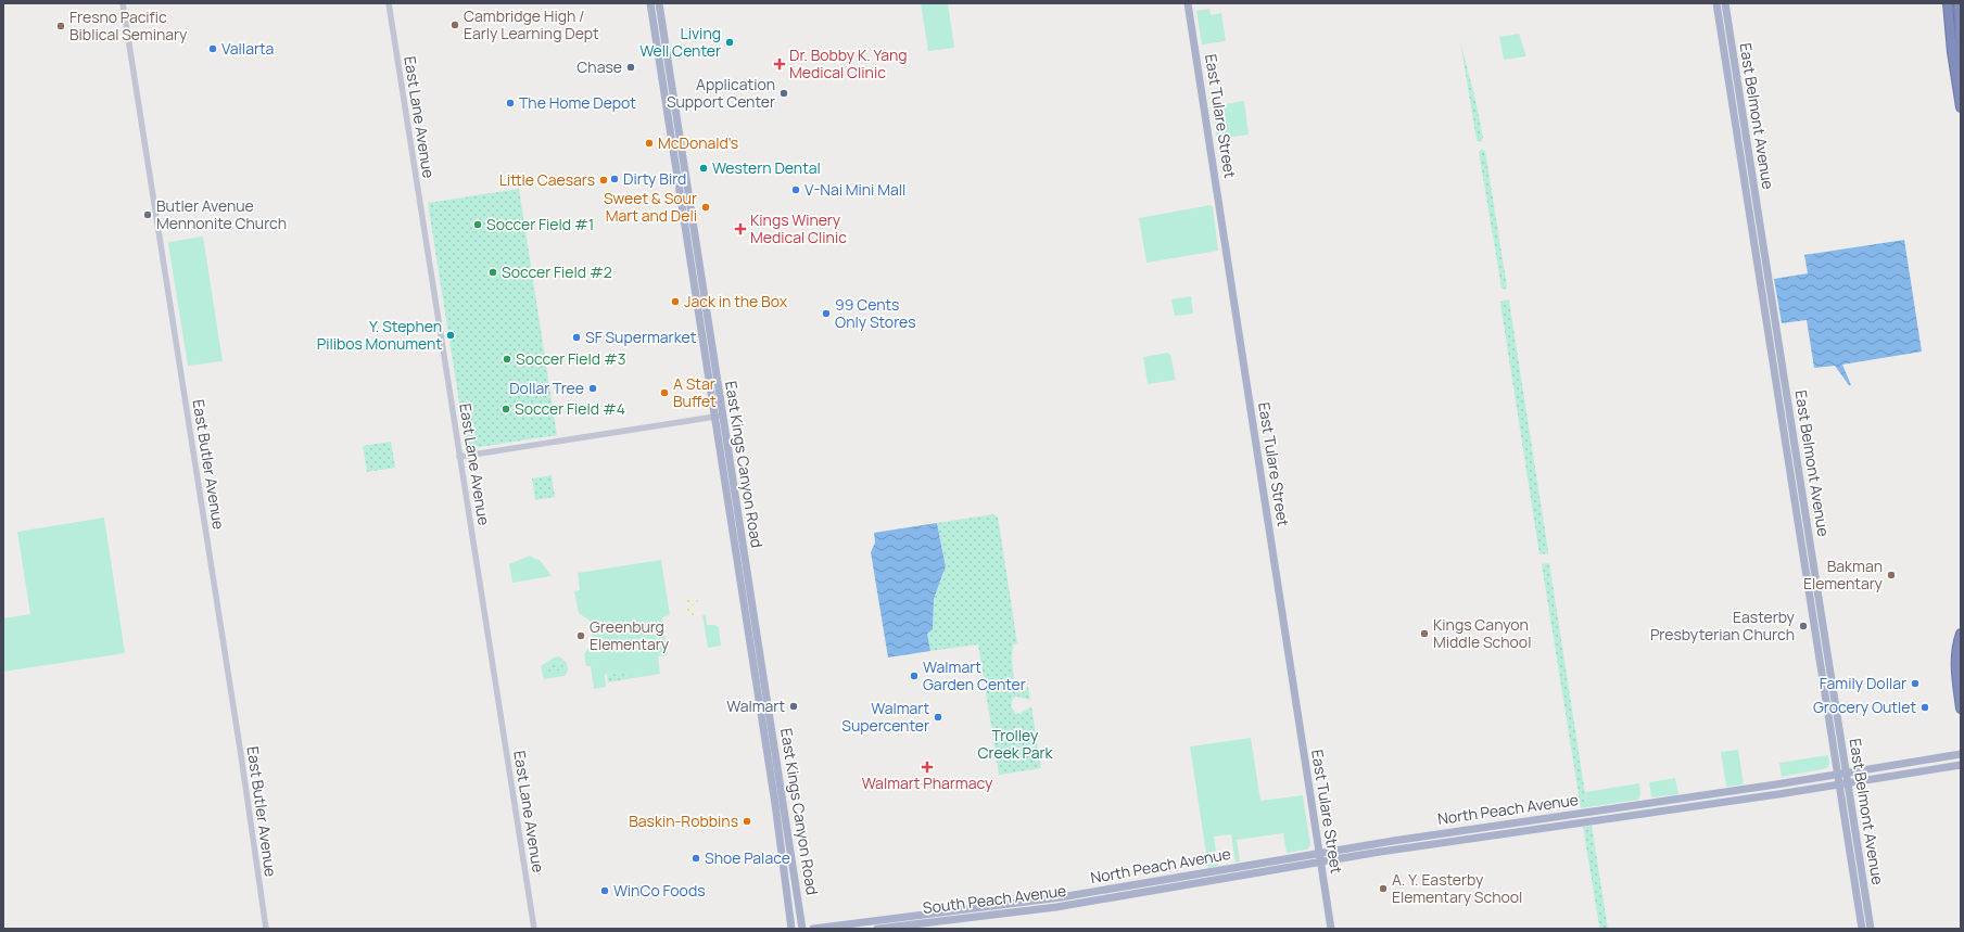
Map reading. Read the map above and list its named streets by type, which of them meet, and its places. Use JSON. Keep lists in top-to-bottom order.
{
  "streets": {
    "main road": [
      "East Tulare Street",
      "East Belmont Avenue",
      "East Kings Canyon Road",
      "North Peach Avenue",
      "South Peach Avenue"
    ],
    "street": ["East Lane Avenue", "East Butler Avenue"]
  },
  "crossings": [
    ["East Tulare Street", "North Peach Avenue"],
    ["East Tulare Street", "South Peach Avenue"],
    ["East Belmont Avenue", "North Peach Avenue"],
    ["North Peach Avenue", "South Peach Avenue"]
  ],
  "parks": ["Trolley Creek Park"],
  "places": {
    "other": [
      "Cambridge High / Early Learning Dept",
      "Fresno Pacific Biblical Seminary",
      "Living Well Center",
      "Vallarta",
      "Chase",
      "Application Support Center",
      "The Home Depot",
      "McDonald's",
      "Western Dental",
      "Dirty Bird",
      "Little Caesars",
      "V-Nai Mini Mall",
      "Sweet & Sour Mart and Deli",
      "Butler Avenue Mennonite Church",
      "Soccer Field #1",
      "Soccer Field #2",
      "Jack in the Box",
      "99 Cents Only Stores",
      "Y. Stephen Pilibos Monument",
      "SF Supermarket",
      "Soccer Field #3",
      "Dollar Tree",
      "A Star Buffet",
      "Soccer Field #4",
      "Bakman Elementary",
      "Easterby Presbyterian Church",
      "Kings Canyon Middle School",
      "Greenburg Elementary",
      "Walmart Garden Center",
      "Family Dollar",
      "Walmart",
      "Grocery Outlet",
      "Walmart Supercenter",
      "Baskin-Robbins",
      "Shoe Palace",
      "A. Y. Easterby Elementary School",
      "WinCo Foods"
    ],
    "health": ["Dr. Bobby K. Yang Medical Clinic", "Kings Winery Medical Clinic", "Walmart Pharmacy"]
  }
}
